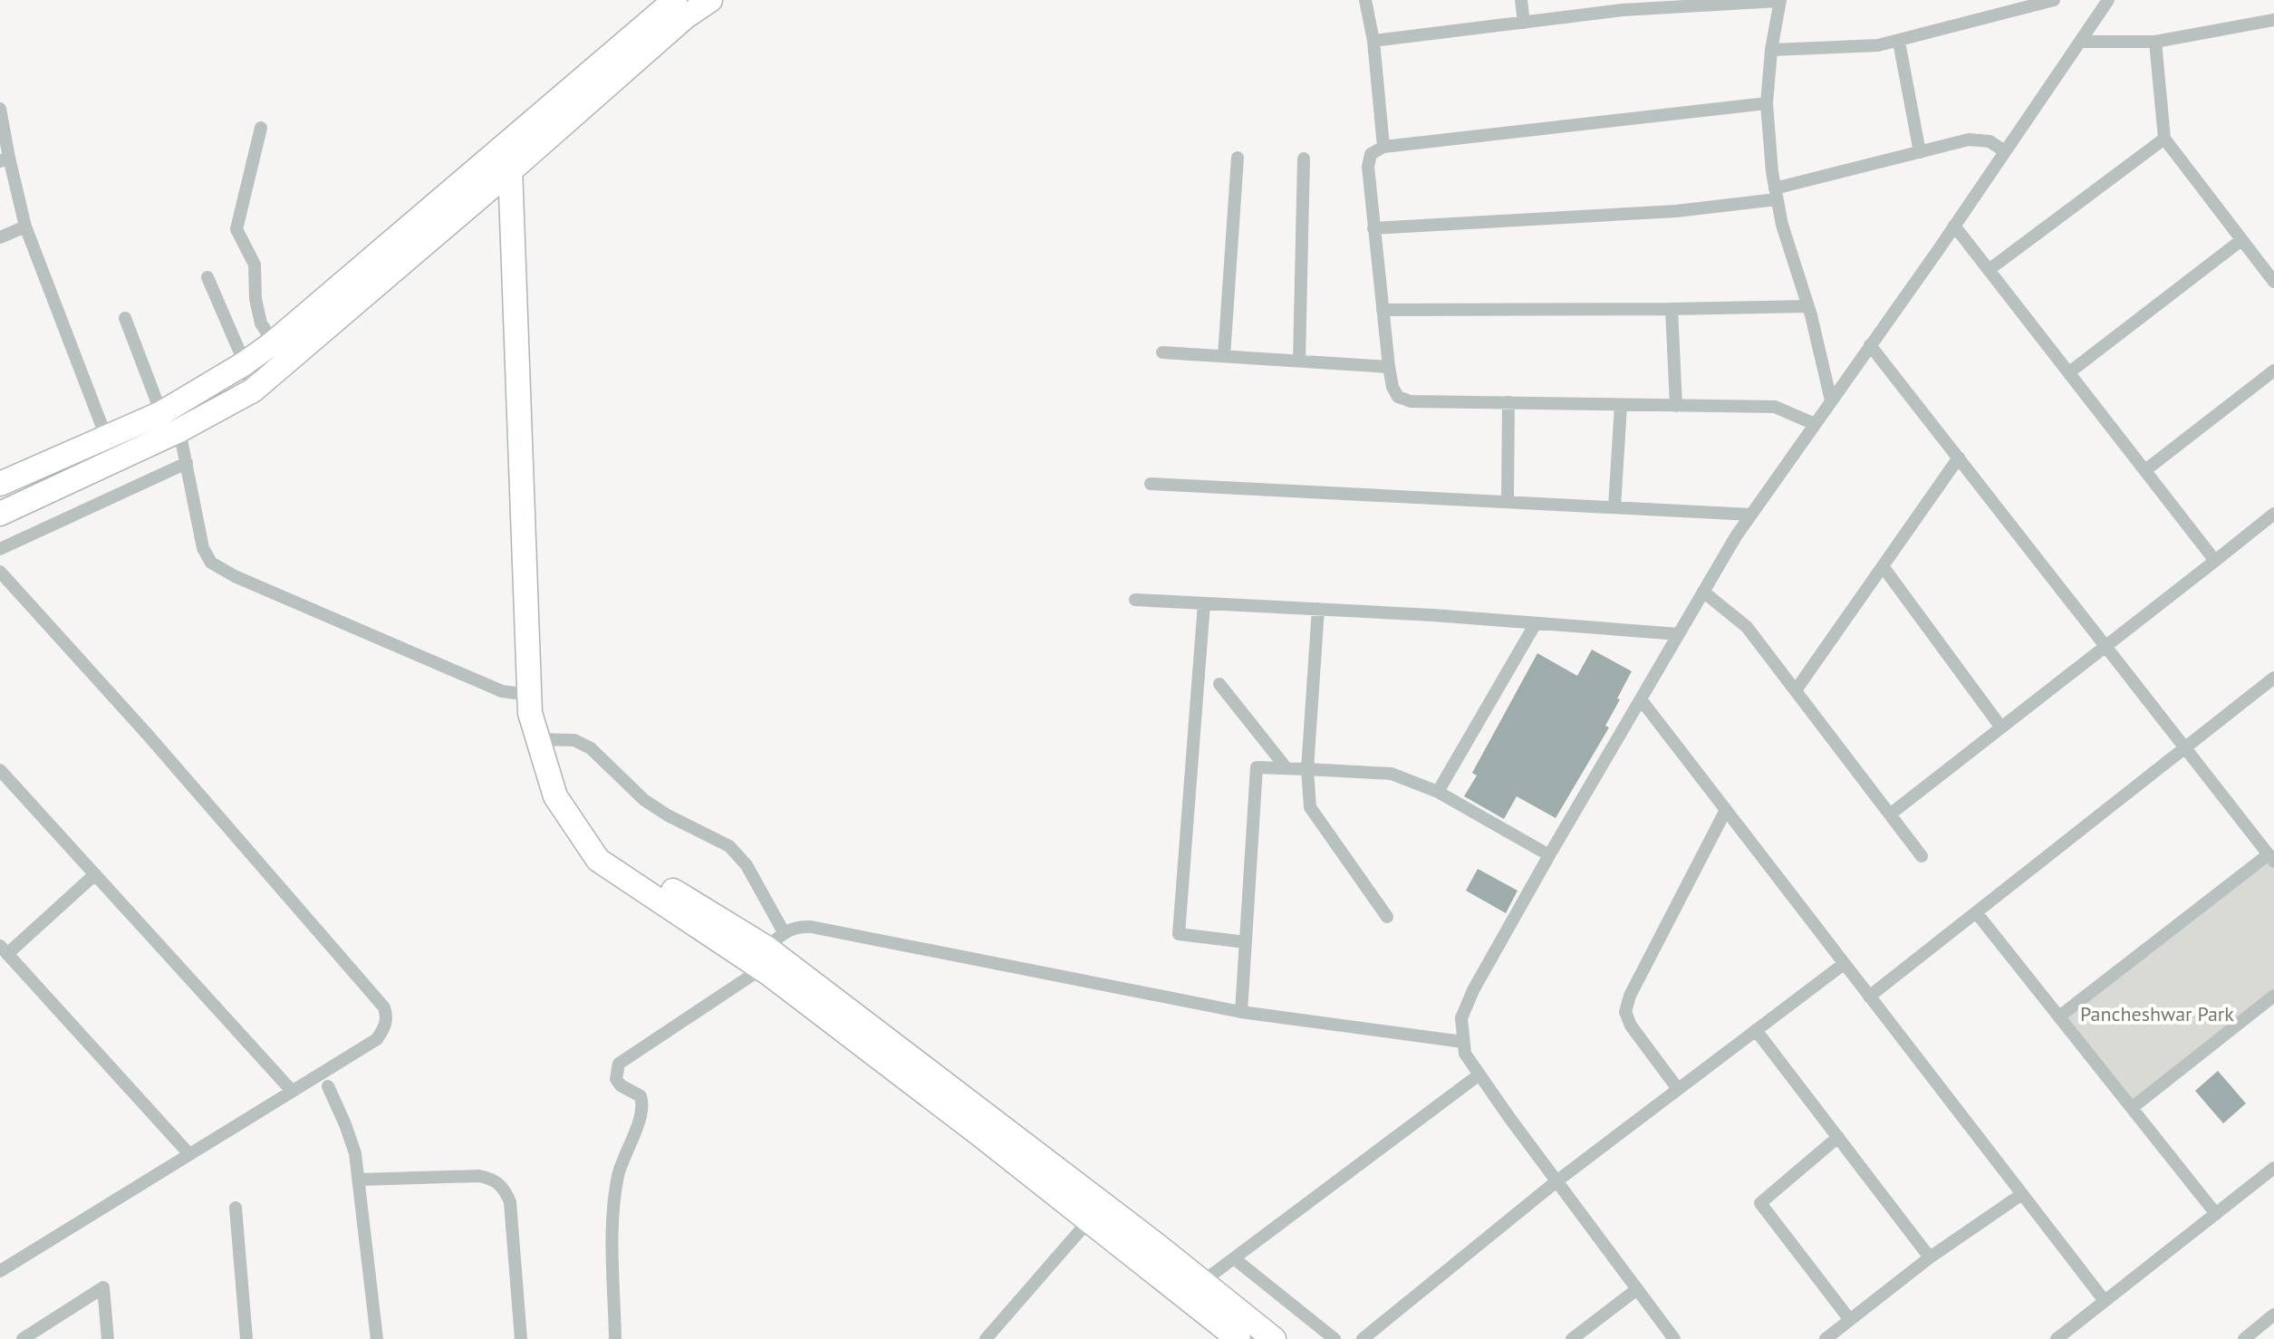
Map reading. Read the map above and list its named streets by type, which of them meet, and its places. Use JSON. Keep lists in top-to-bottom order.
{
  "parks": ["Pancheshwar Park"]
}
